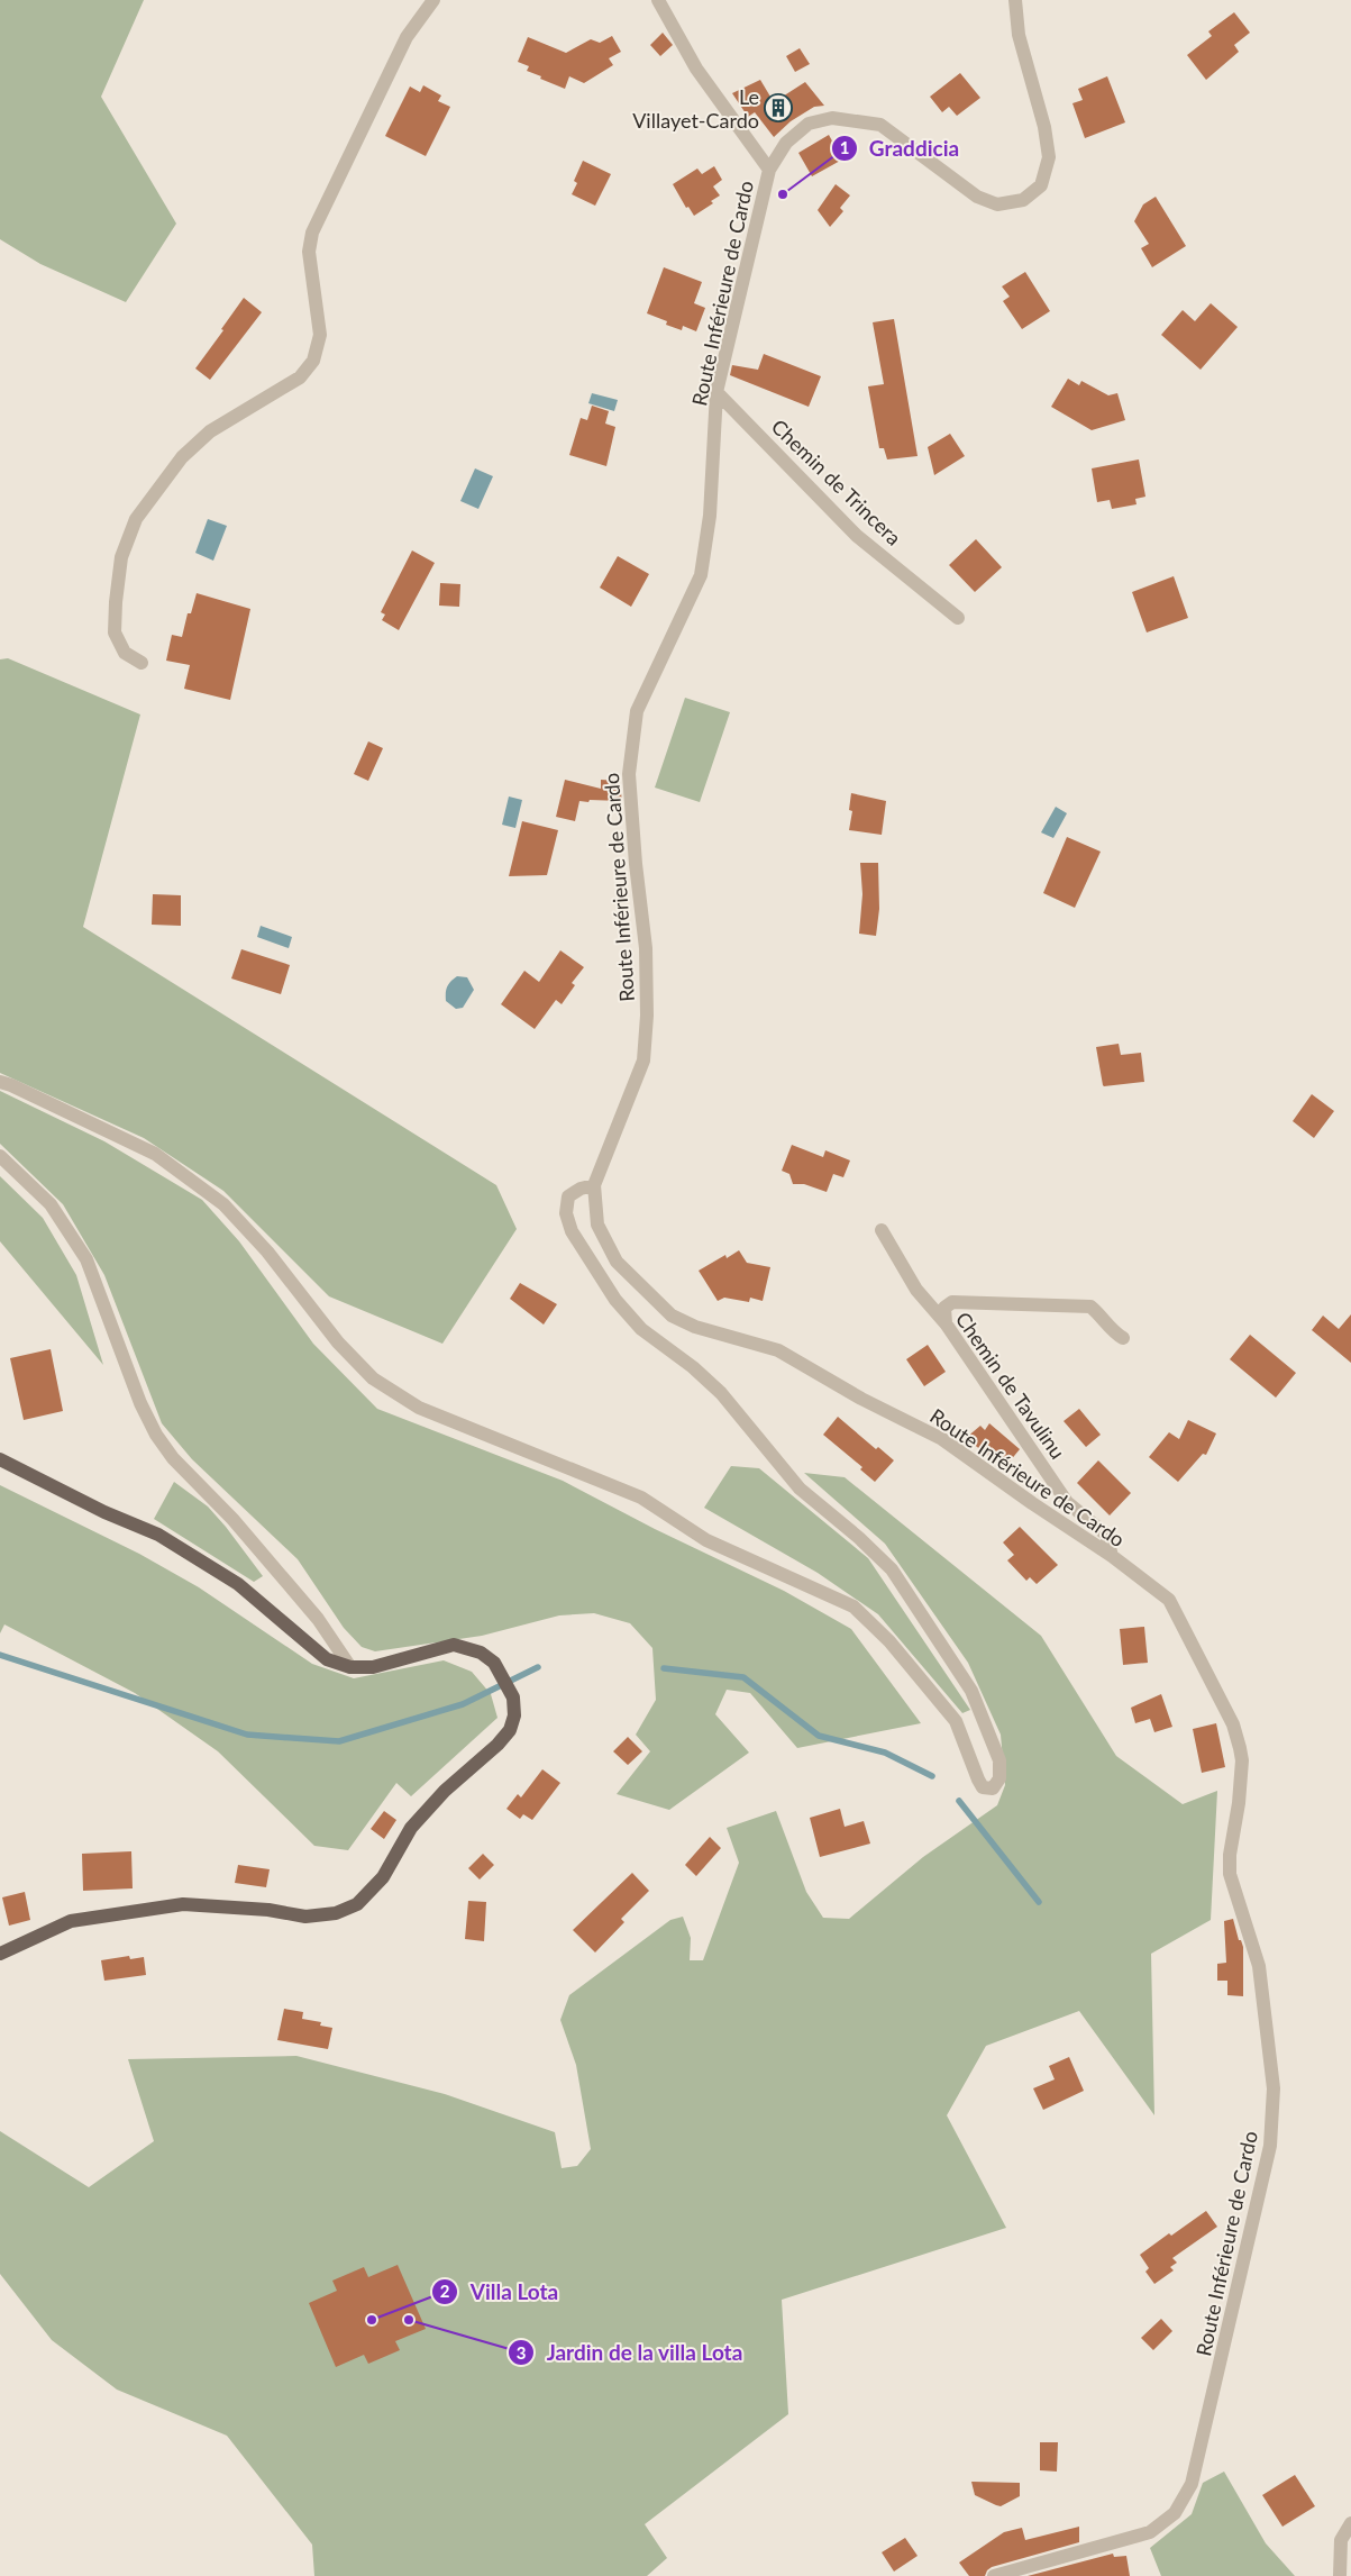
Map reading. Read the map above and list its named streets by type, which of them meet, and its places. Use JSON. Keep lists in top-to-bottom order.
{
  "streets": {
    "street": ["Route Inférieure de Cardo", "Chemin de Trincera", "Chemin de Tavulinu"]
  },
  "crossings": [
    ["Route Inférieure de Cardo", "Chemin de Trincera"],
    ["Route Inférieure de Cardo", "Chemin de Tavulinu"]
  ],
  "places": {
    "building": ["Le Villayet-Cardo"],
    "other": ["Graddicia", "Villa Lota", "Jardin de la villa Lota"]
  }
}
